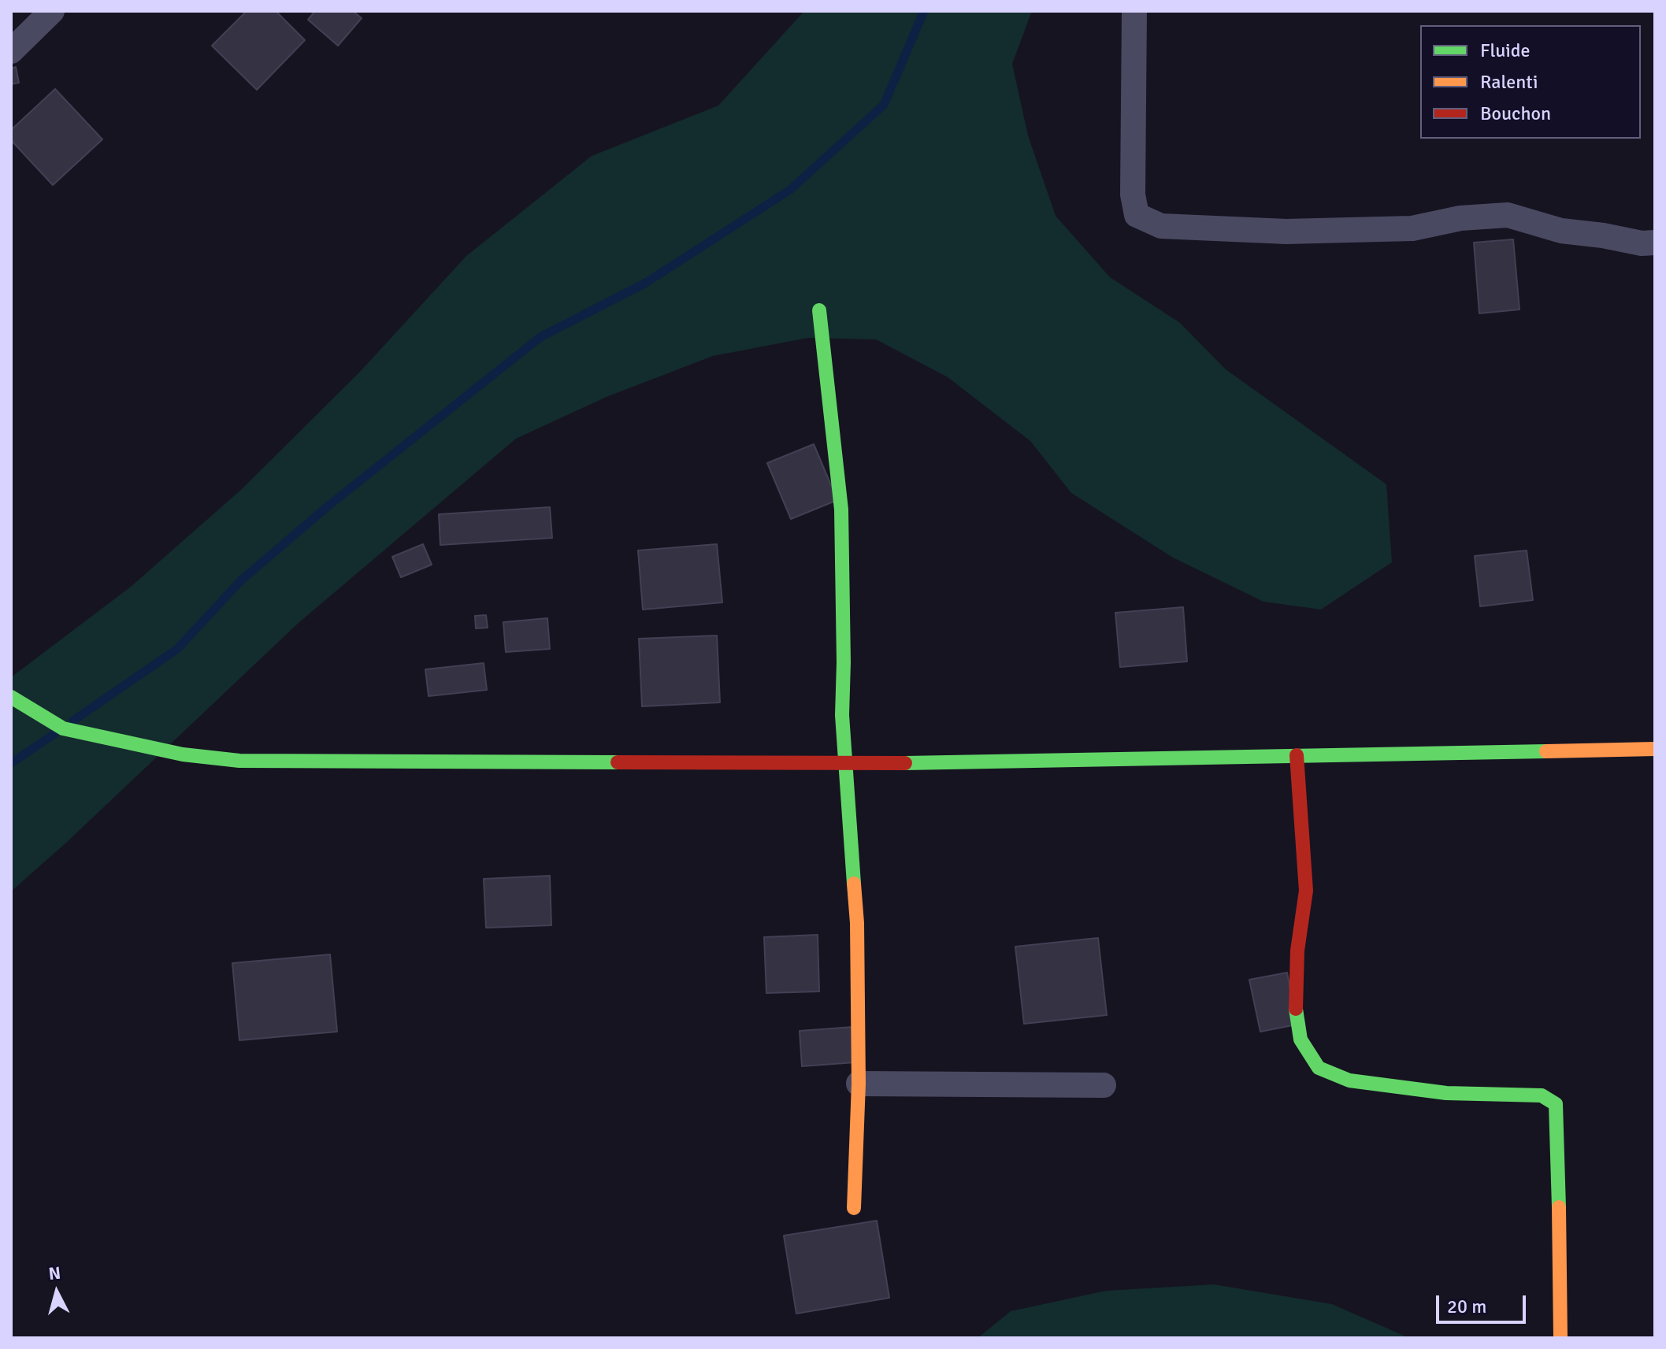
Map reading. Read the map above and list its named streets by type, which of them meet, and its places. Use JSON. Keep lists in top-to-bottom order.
{
  "legend": ["Fluide", "Ralenti", "Bouchon"],
  "scale_bar": "20 m",
  "north": "top"
}
